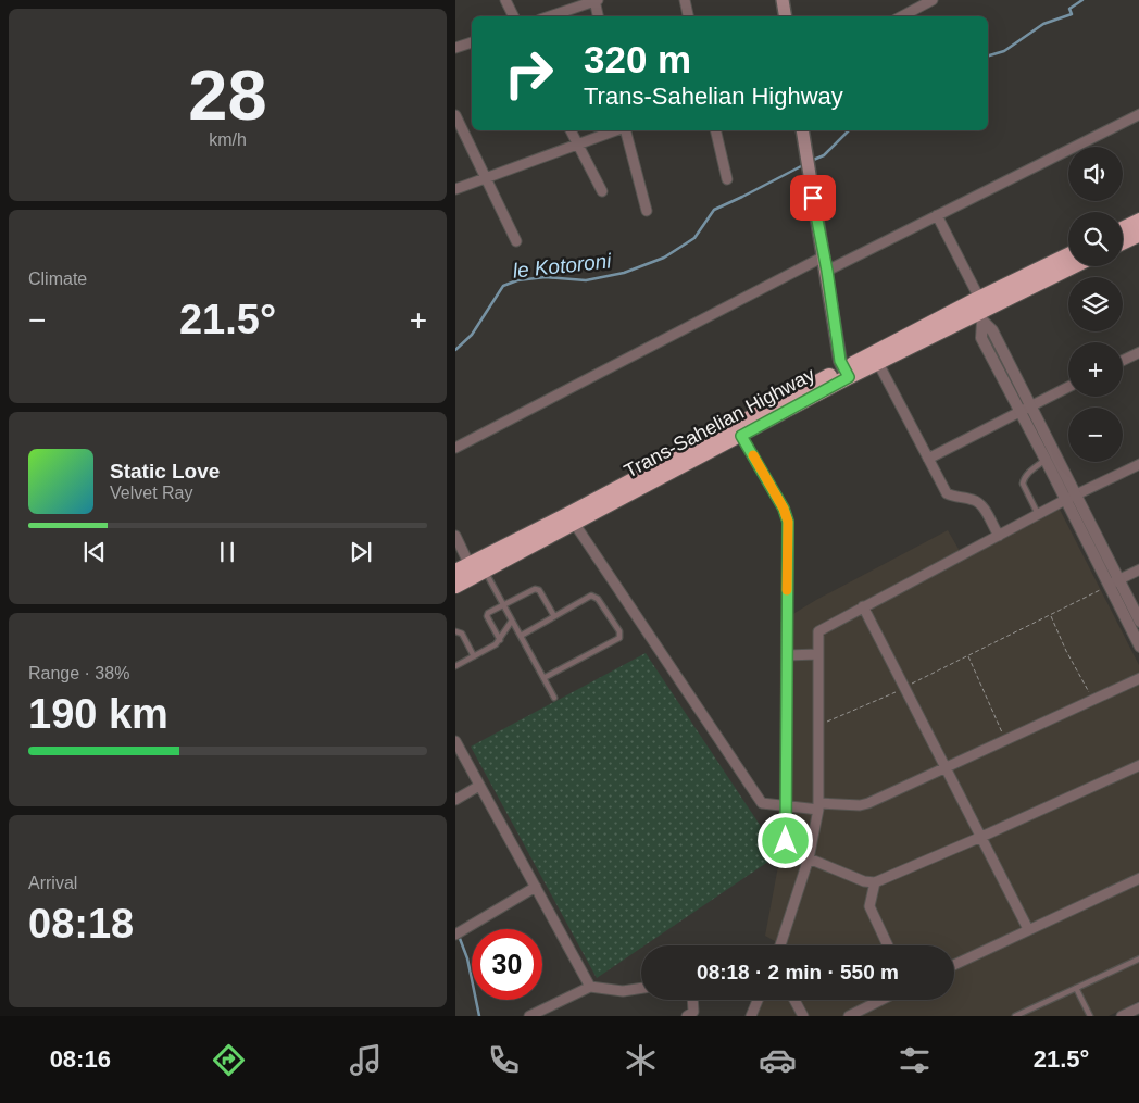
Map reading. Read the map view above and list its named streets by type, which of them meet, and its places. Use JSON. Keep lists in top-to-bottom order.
{
  "streets": {
    "highway": ["Trans-Sahelian Highway"]
  },
  "water": ["le Kotoroni"],
  "page": {
    "tile": [
      ["28", "km/h"],
      "Climate",
      ["Range · 38%", "190 km"],
      ["Arrival", "08:18"]
    ],
    "turn": ["320 m", "Trans-Sahelian Highway"],
    "map_buttons": ["+", "−"],
    "heat": ["−", "21.5°", "+"],
    "song": ["Static Love", "Velvet Ray"],
    "limit": "30",
    "trip": "08:18 · 2 min · 550 m",
    "tabs": ["08:16", "21.5°"]
  }
}
